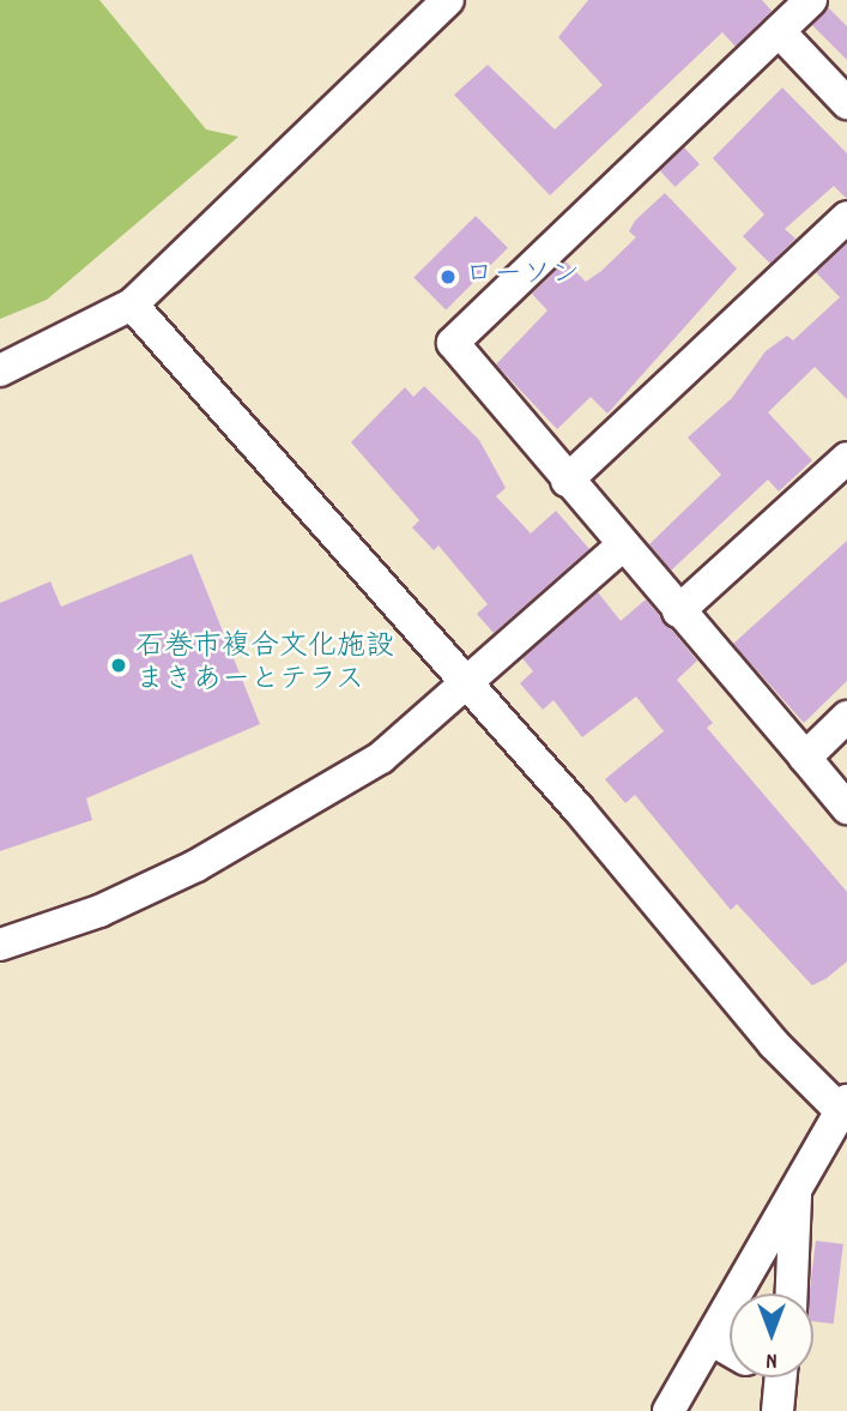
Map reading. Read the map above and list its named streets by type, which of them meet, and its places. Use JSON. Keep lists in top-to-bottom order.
{
  "places": ["ローソン", "石巻市複合文化施設 まきあーとテラス"],
  "north": "bottom"
}
